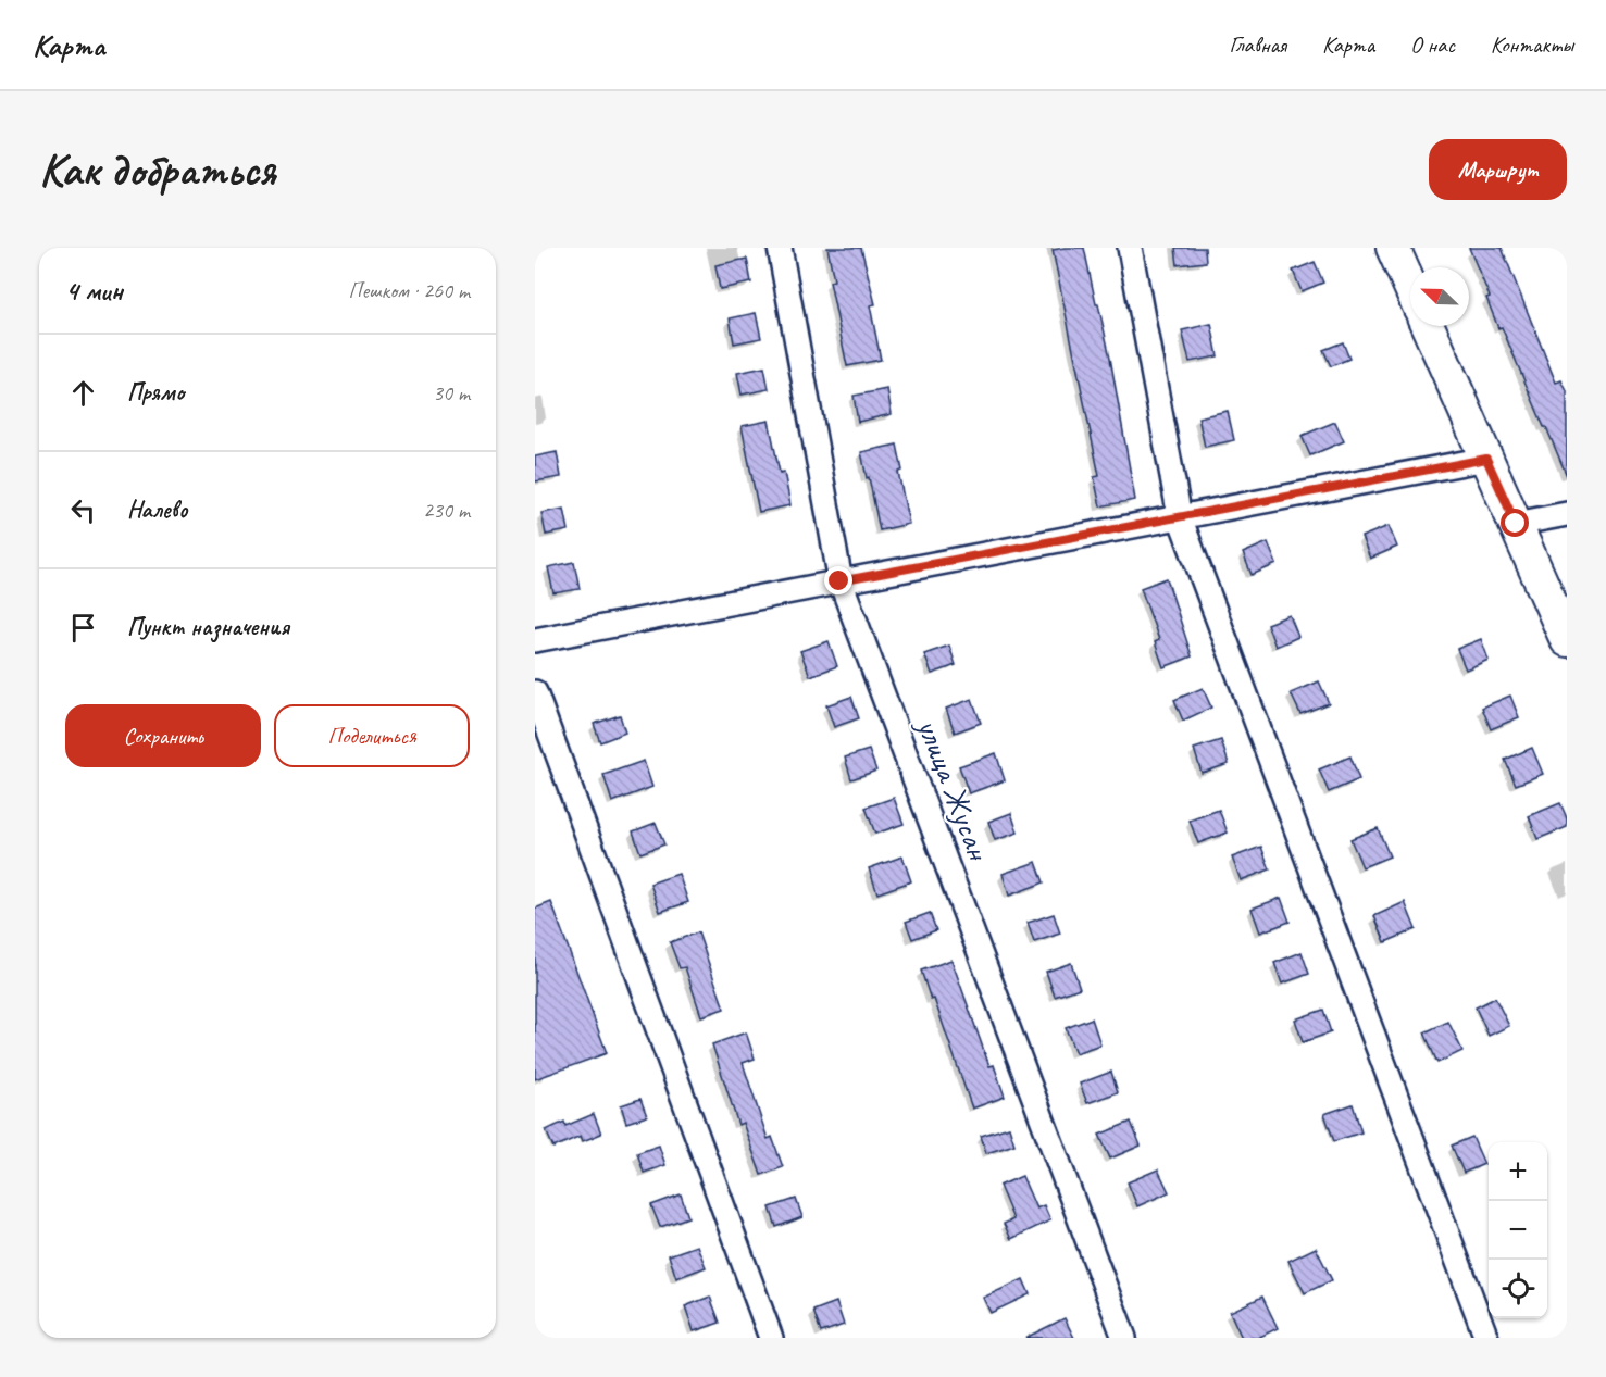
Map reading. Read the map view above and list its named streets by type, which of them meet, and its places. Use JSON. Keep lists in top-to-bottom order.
{
  "streets": {
    "street": ["улица Жусан"]
  },
  "north": "top left",
  "page": {
    "header": "Карта",
    "nav": [
      "Главная",
      "Карта",
      "О нас",
      "Контакты"
    ],
    "buttons": [
      "Маршрут",
      ["Сохранить", "Поделиться"]
    ],
    "title": "Как добраться",
    "heading": ["4 мин", "Пешком · 260 m"],
    "list": [
      ["Прямо", "30 m"],
      ["Налево", "230 m"],
      "Пункт назначения"
    ],
    "map_buttons": ["+", "−"]
  }
}
